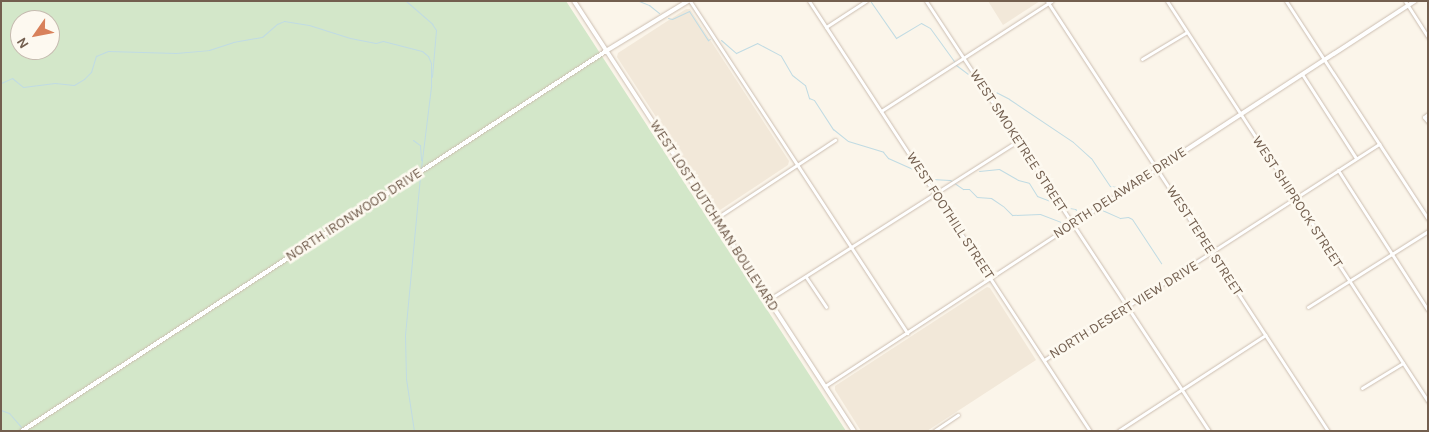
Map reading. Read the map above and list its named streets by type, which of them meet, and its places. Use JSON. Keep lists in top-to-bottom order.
{
  "streets": {
    "street": [
      "WEST SMOKETREE STREET",
      "NORTH DELAWARE DRIVE",
      "WEST SHIPROCK STREET",
      "NORTH IRONWOOD DRIVE",
      "WEST LOST DUTCHMAN BOULEVARD",
      "WEST FOOTHILL STREET",
      "WEST TEPEE STREET",
      "NORTH DESERT VIEW DRIVE"
    ]
  },
  "crossings": [
    ["WEST SMOKETREE STREET", "NORTH DELAWARE DRIVE"],
    ["WEST SMOKETREE STREET", "NORTH DESERT VIEW DRIVE"],
    ["NORTH DELAWARE DRIVE", "WEST SHIPROCK STREET"],
    ["NORTH DELAWARE DRIVE", "WEST LOST DUTCHMAN BOULEVARD"],
    ["NORTH DELAWARE DRIVE", "WEST FOOTHILL STREET"],
    ["NORTH DELAWARE DRIVE", "WEST TEPEE STREET"],
    ["WEST SHIPROCK STREET", "NORTH DESERT VIEW DRIVE"],
    ["NORTH IRONWOOD DRIVE", "WEST LOST DUTCHMAN BOULEVARD"],
    ["WEST FOOTHILL STREET", "NORTH DESERT VIEW DRIVE"],
    ["WEST TEPEE STREET", "NORTH DESERT VIEW DRIVE"]
  ],
  "north": "bottom left"
}
